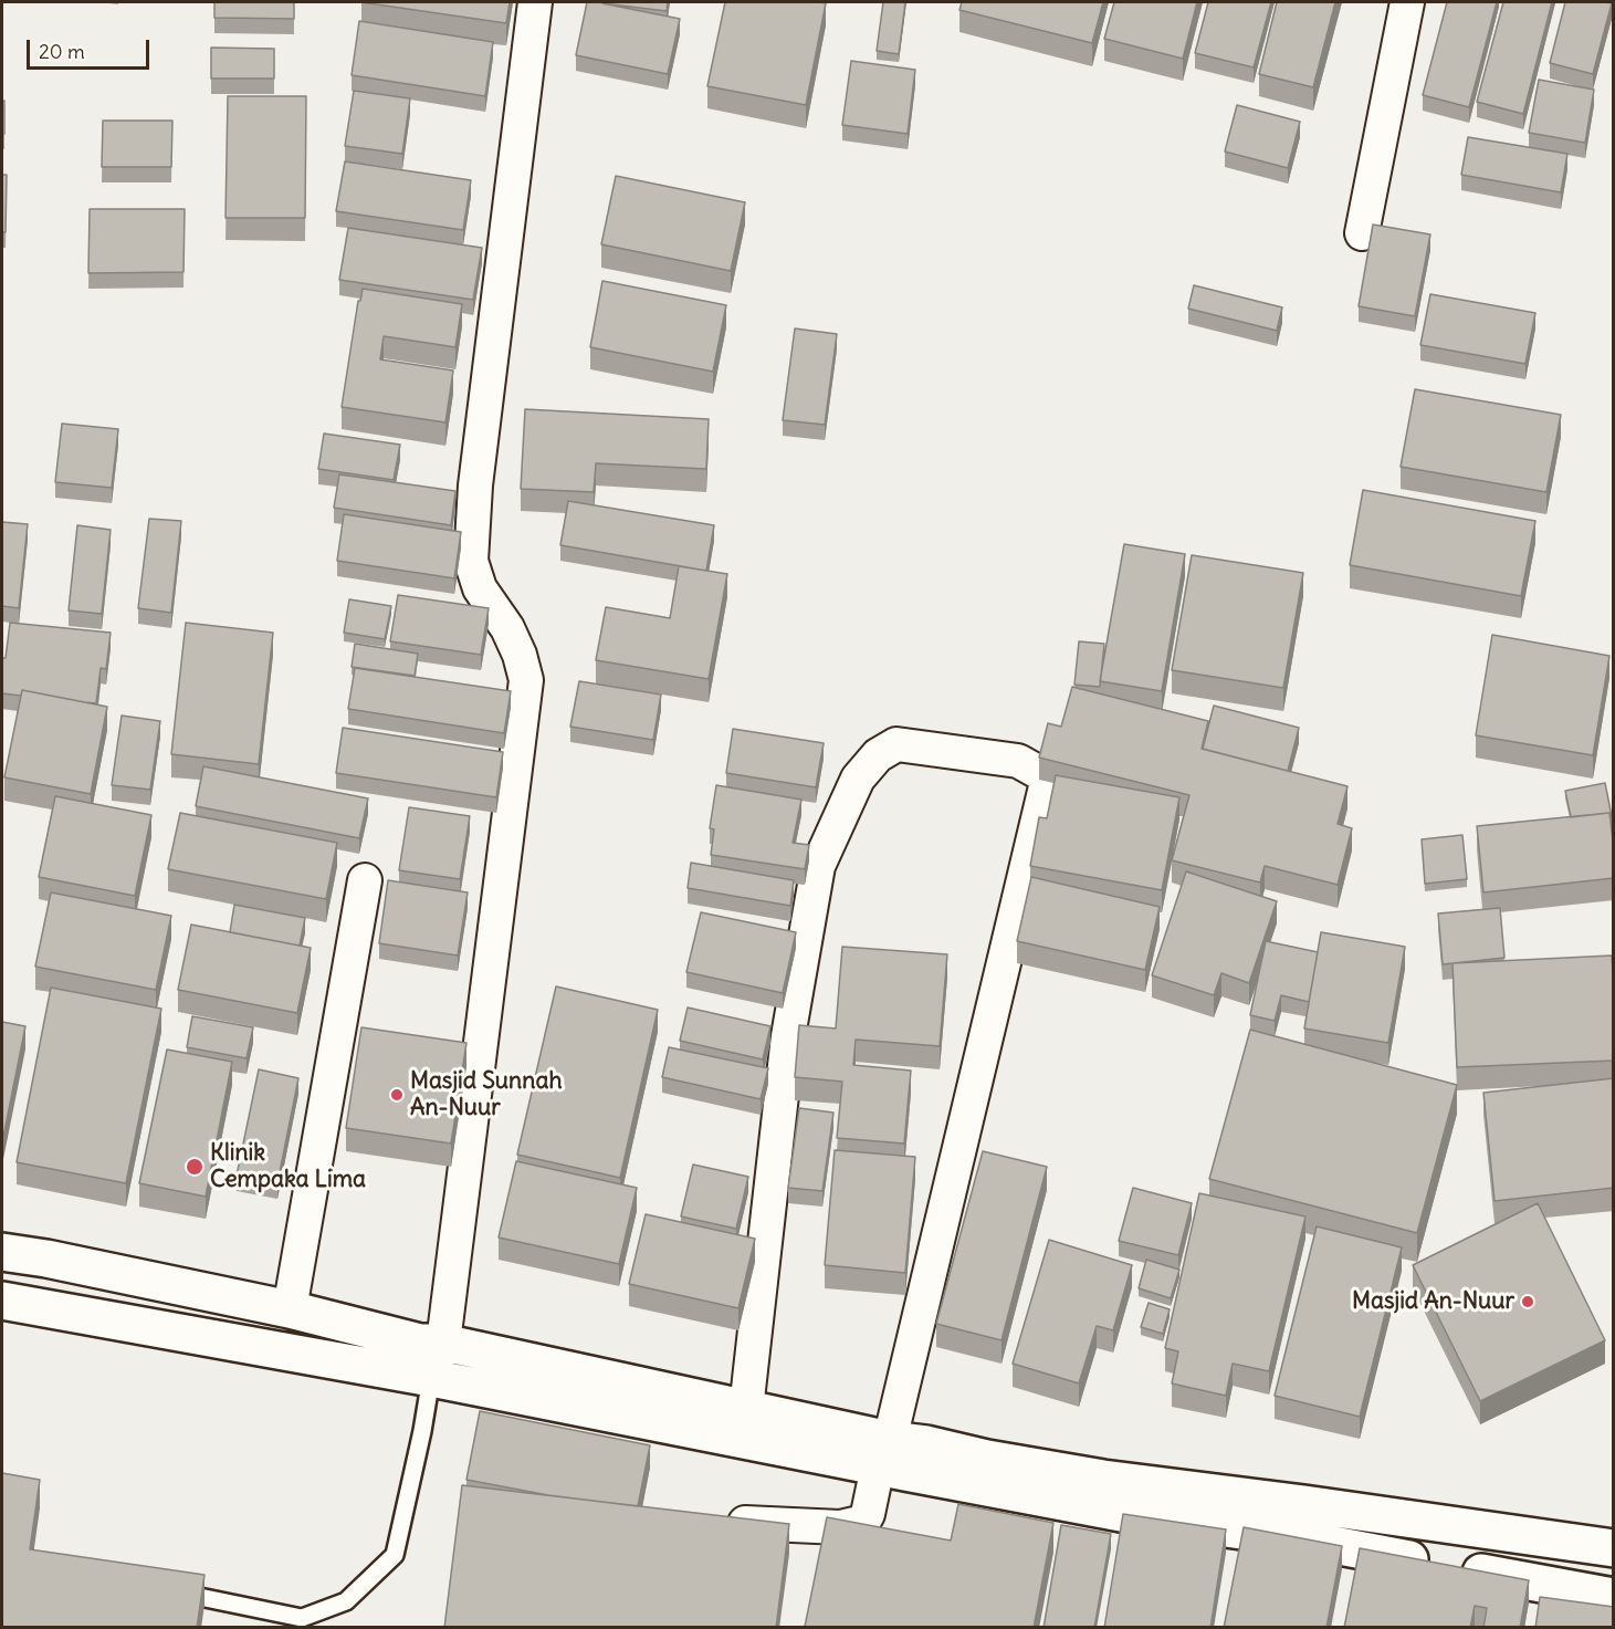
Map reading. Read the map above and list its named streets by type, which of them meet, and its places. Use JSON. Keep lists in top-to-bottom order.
{
  "places": ["Masjid Sunnah An-Nuur", "Klinik Cempaka Lima", "Masjid An-Nuur"],
  "scale_bar": "20 m"
}
